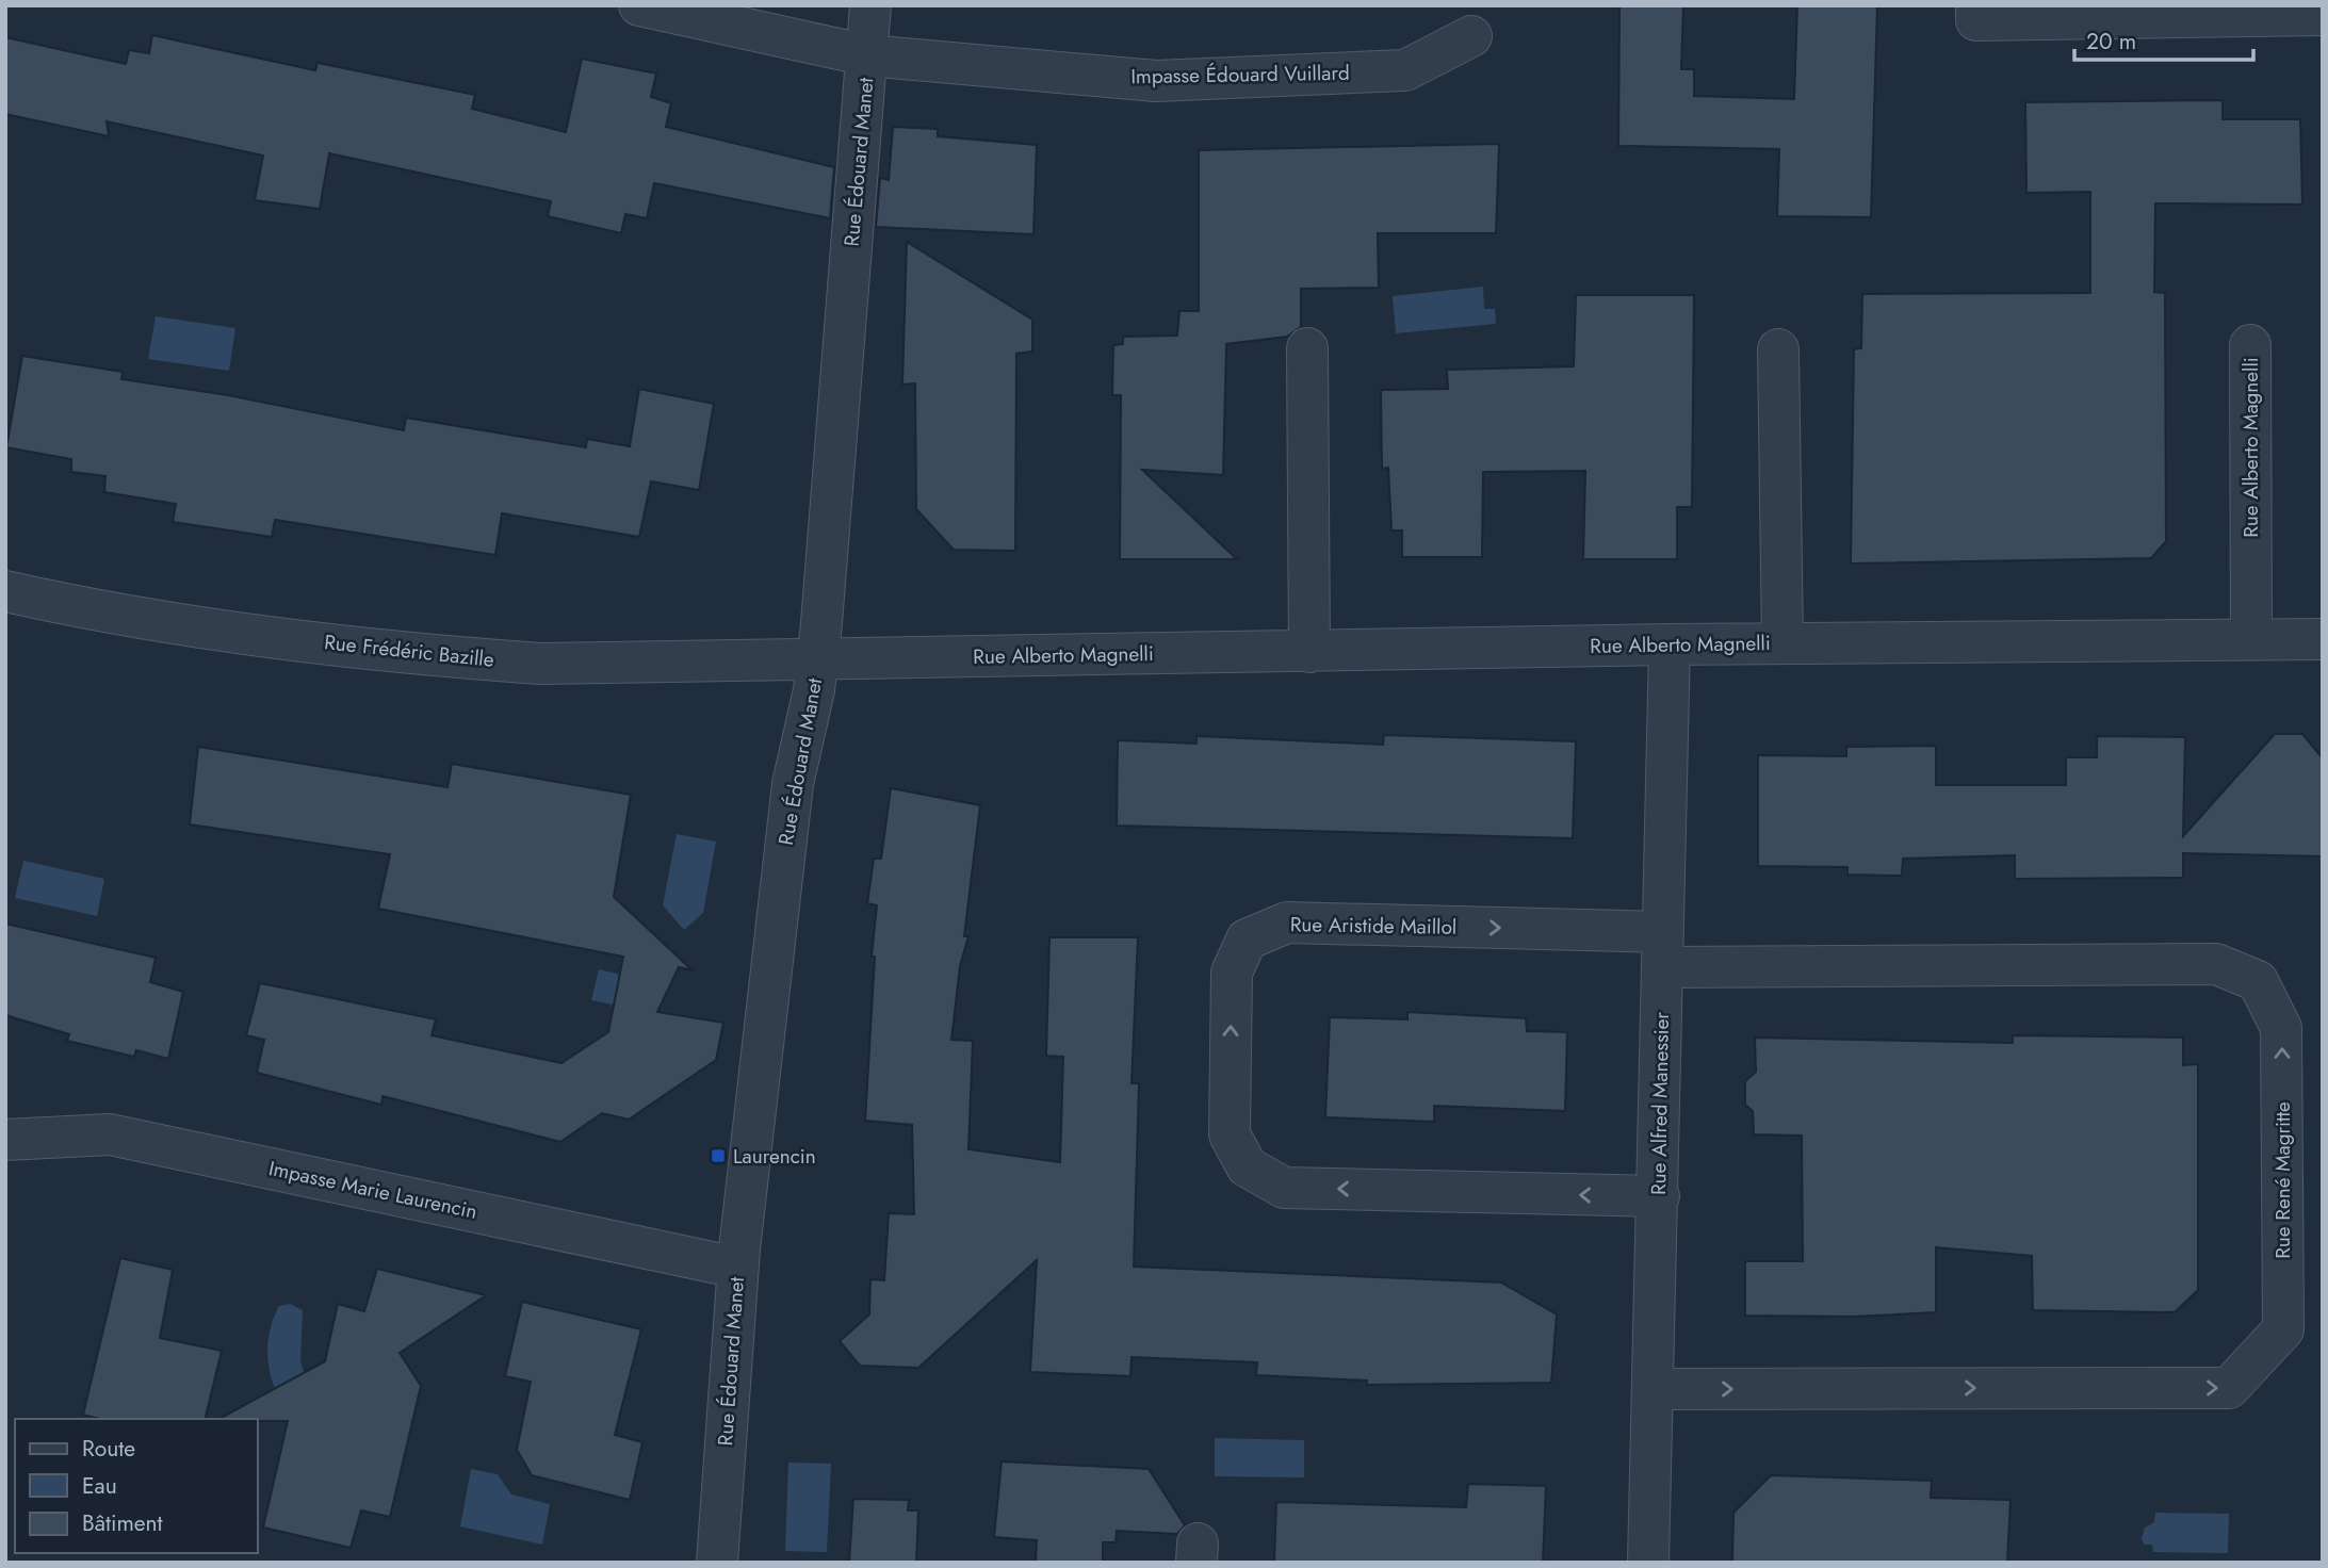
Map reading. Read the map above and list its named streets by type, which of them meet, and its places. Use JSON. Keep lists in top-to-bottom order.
{
  "streets": {
    "street": [
      "Impasse Édouard Vuillard",
      "Rue Édouard Manet",
      "Rue Alberto Magnelli",
      "Rue Frédéric Bazille",
      "Rue Aristide Maillol",
      "Rue Alfred Manessier",
      "Rue René Magritte",
      "Impasse Marie Laurencin"
    ]
  },
  "crossings": [
    ["Impasse Édouard Vuillard", "Rue Édouard Manet"],
    ["Rue Édouard Manet", "Rue Alberto Magnelli"],
    ["Rue Édouard Manet", "Rue Frédéric Bazille"],
    ["Rue Édouard Manet", "Impasse Marie Laurencin"],
    ["Rue Alberto Magnelli", "Rue Frédéric Bazille"],
    ["Rue Alberto Magnelli", "Rue Alfred Manessier"],
    ["Rue Aristide Maillol", "Rue Alfred Manessier"],
    ["Rue Aristide Maillol", "Rue René Magritte"],
    ["Rue Alfred Manessier", "Rue René Magritte"]
  ],
  "places": {
    "transit": ["Laurencin"]
  },
  "legend": ["Route", "Eau", "Bâtiment"],
  "scale_bar": "20 m"
}
